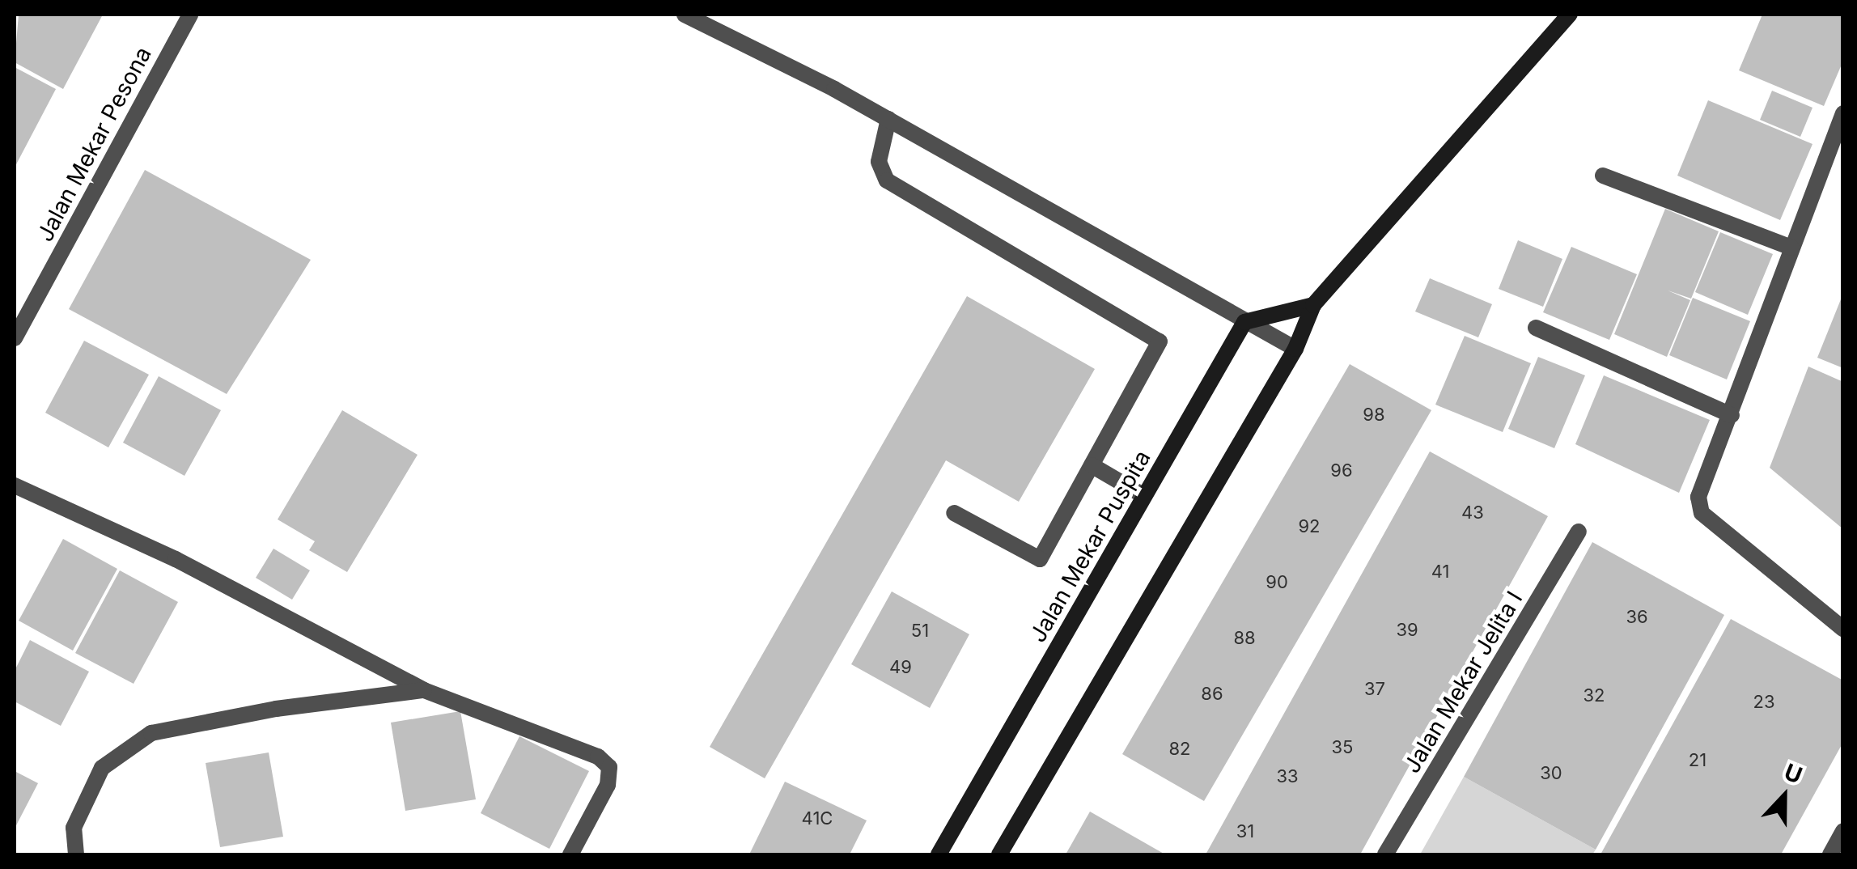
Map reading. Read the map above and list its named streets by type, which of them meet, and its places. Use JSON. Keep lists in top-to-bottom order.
{
  "streets": {
    "street": ["Jalan Mekar Pesona", "Jalan Mekar Puspita", "Jalan Mekar Jelita I"]
  },
  "house_numbers": [
    "98",
    "96",
    "43",
    "92",
    "41",
    "90",
    "36",
    "39",
    "51",
    "88",
    "49",
    "37",
    "86",
    "32",
    "23",
    "35",
    "82",
    "21",
    "30",
    "33",
    "41C",
    "31"
  ],
  "north": "top"
}
